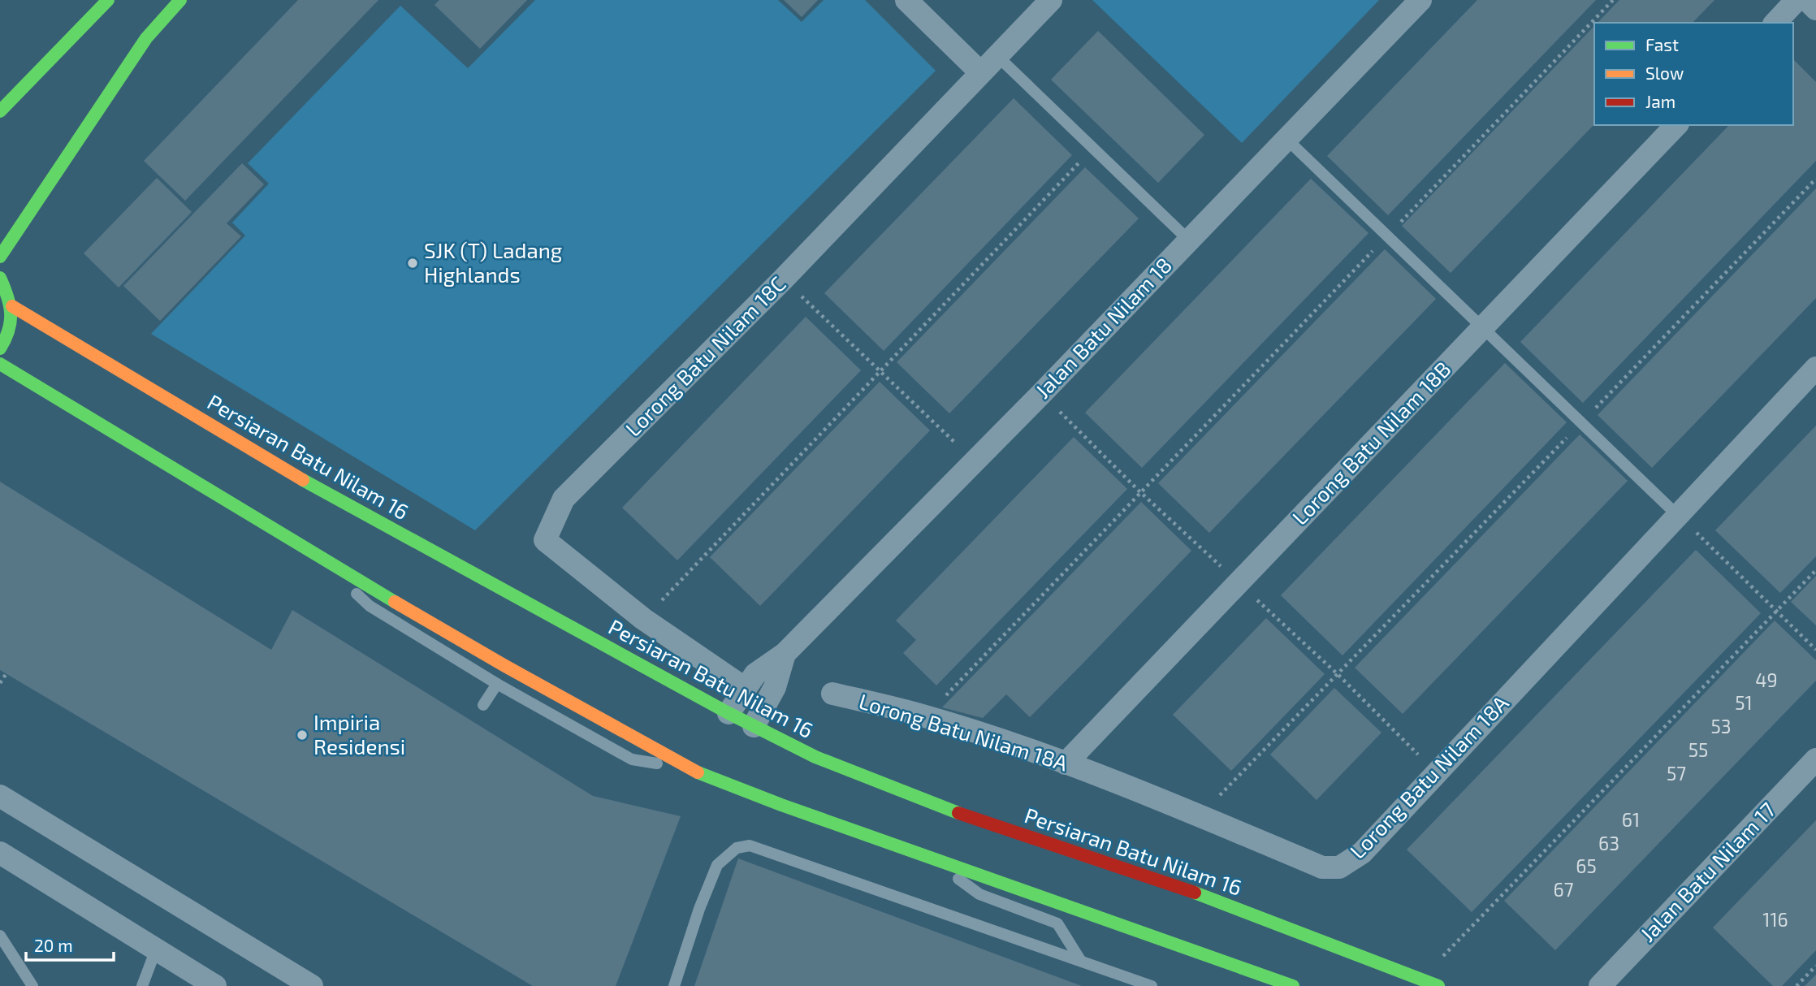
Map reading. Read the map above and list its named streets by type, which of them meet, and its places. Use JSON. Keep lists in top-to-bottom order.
{
  "streets": {
    "street": [
      "Jalan Batu Nilam 18",
      "Lorong Batu Nilam 18C",
      "Lorong Batu Nilam 18B",
      "Persiaran Batu Nilam 16",
      "Lorong Batu Nilam 18A",
      "Jalan Batu Nilam 17"
    ]
  },
  "crossings": [
    ["Jalan Batu Nilam 18", "Lorong Batu Nilam 18C"],
    ["Jalan Batu Nilam 18", "Persiaran Batu Nilam 16"],
    ["Lorong Batu Nilam 18B", "Lorong Batu Nilam 18A"]
  ],
  "places": ["SJK (T) Ladang Highlands", "Impiria Residensi"],
  "house_numbers": [
    "49",
    "51",
    "53",
    "55",
    "57",
    "61",
    "63",
    "65",
    "67",
    "116"
  ],
  "legend": ["Fast", "Slow", "Jam"],
  "scale_bar": "20 m"
}
